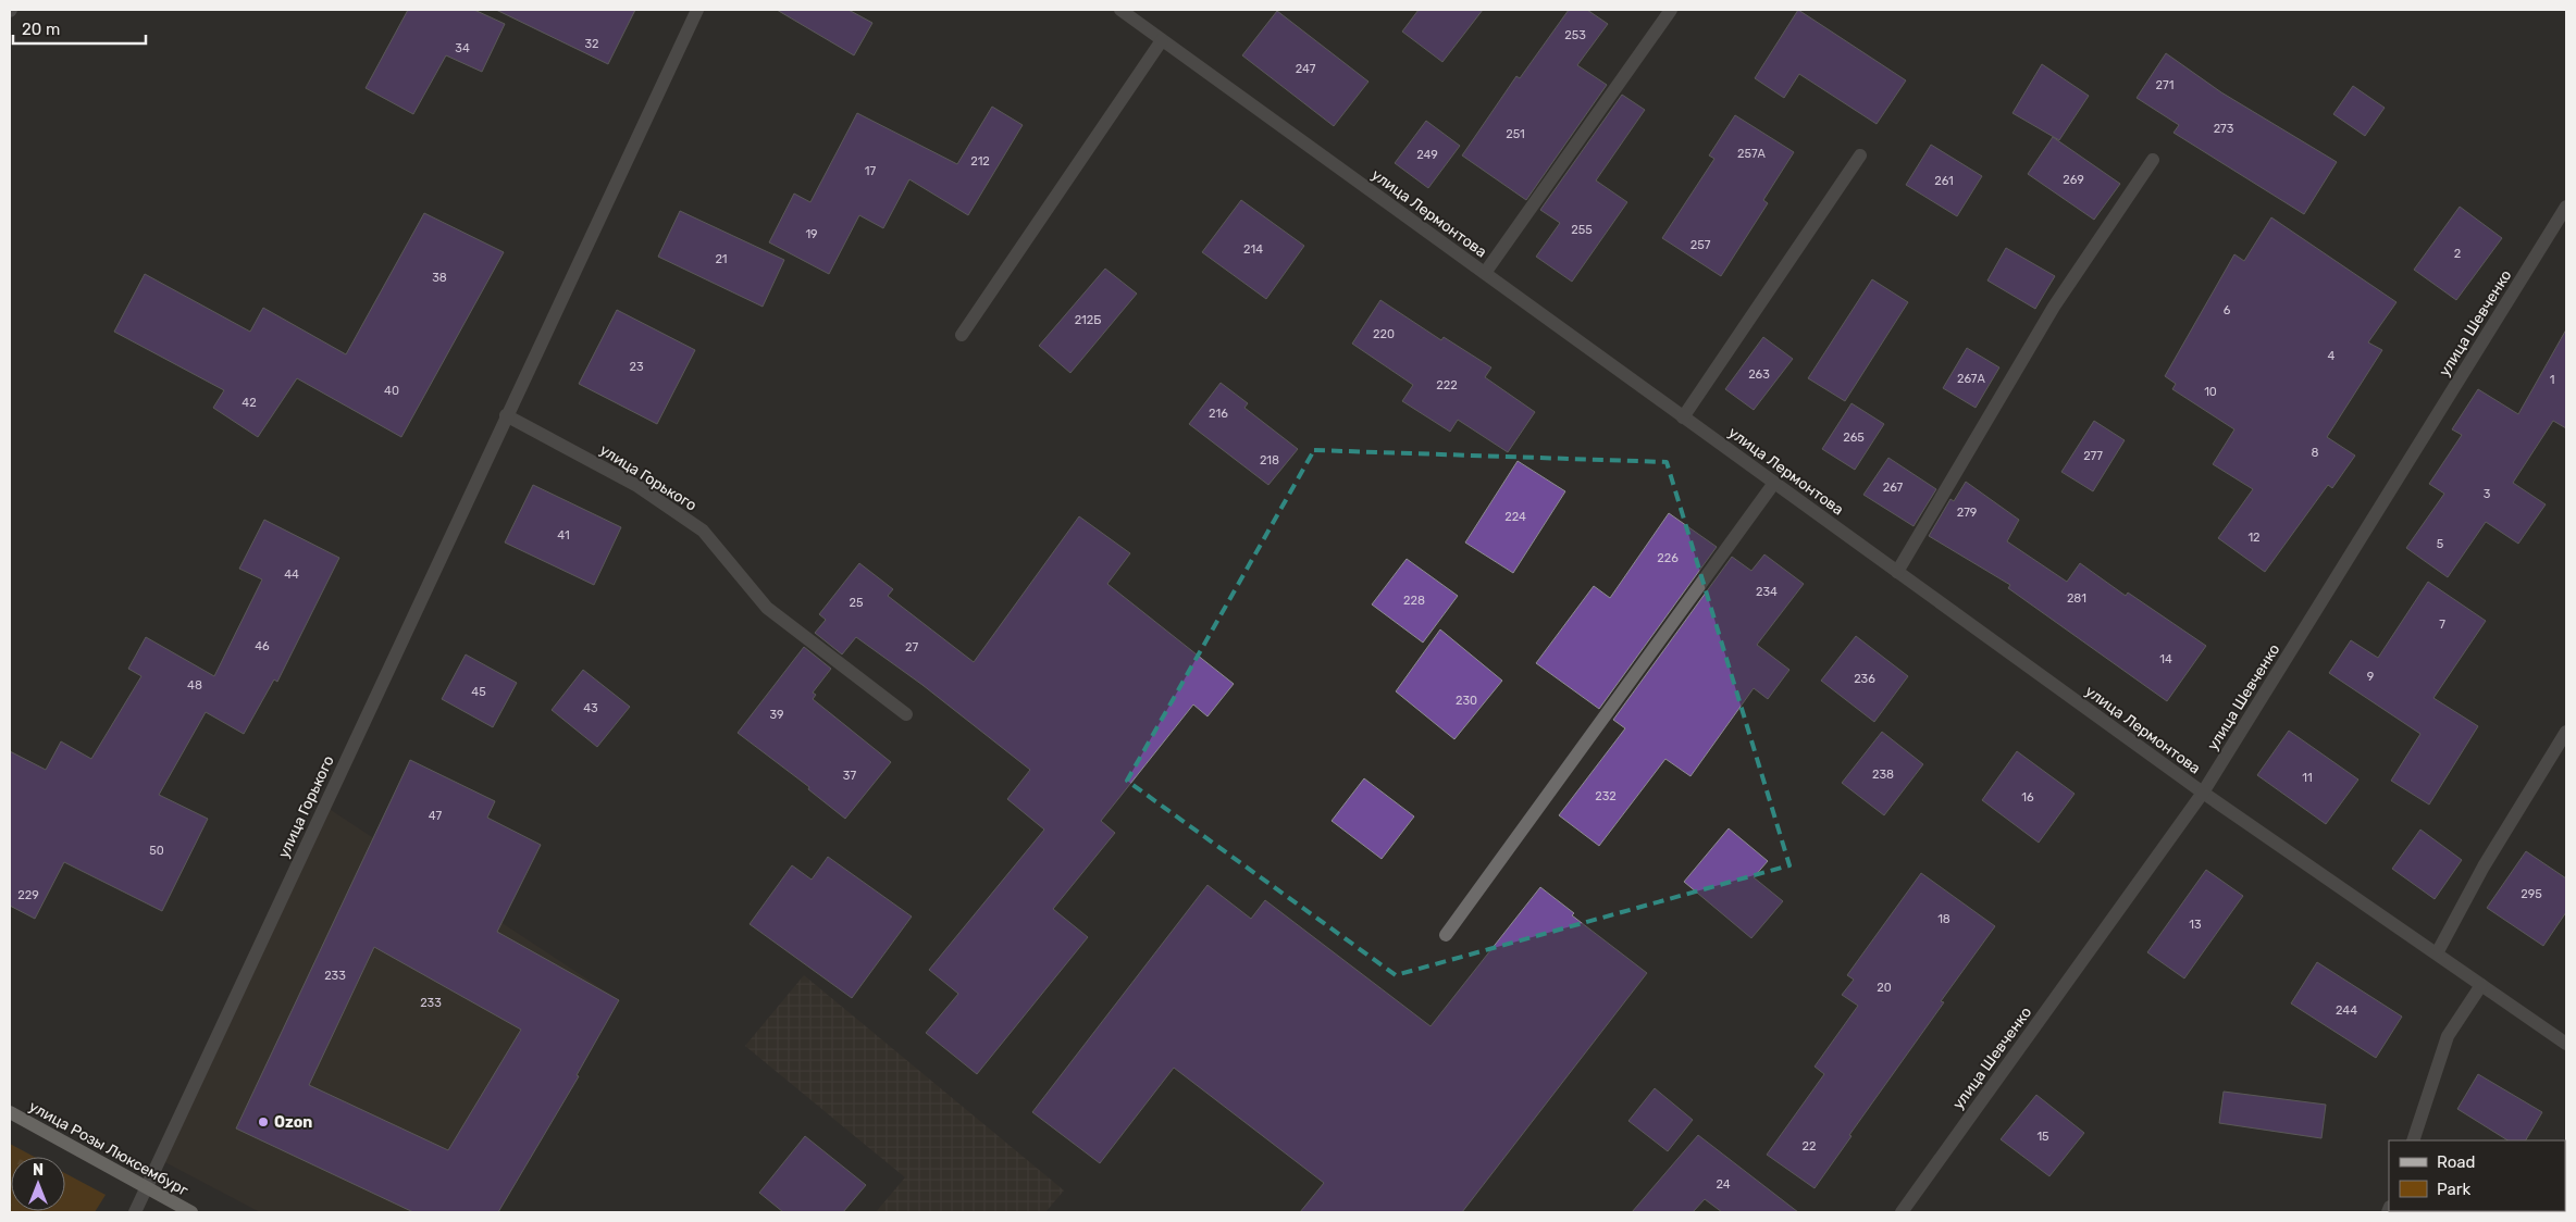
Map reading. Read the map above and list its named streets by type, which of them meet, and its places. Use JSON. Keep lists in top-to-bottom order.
{
  "streets": {
    "main road": ["улица Розы Люксембург"],
    "street": ["улица Лермонтова", "улица Шевченко", "улица Горького"]
  },
  "crossings": [
    ["улица Лермонтова", "улица Шевченко"],
    ["улица Горького", "улица Розы Люксембург"]
  ],
  "places": ["Ozon"],
  "house_numbers": [
    "253",
    "32",
    "34",
    "247",
    "271",
    "273",
    "251",
    "257А",
    "249",
    "212",
    "17",
    "269",
    "261",
    "255",
    "19",
    "257",
    "214",
    "2",
    "21",
    "38",
    "6",
    "212Б",
    "220",
    "4",
    "23",
    "263",
    "267А",
    "1",
    "222",
    "40",
    "10",
    "42",
    "216",
    "265",
    "8",
    "277",
    "218",
    "267",
    "3",
    "279",
    "224",
    "41",
    "12",
    "5",
    "226",
    "44",
    "234",
    "281",
    "228",
    "25",
    "7",
    "46",
    "27",
    "14",
    "9",
    "236",
    "48",
    "45",
    "230",
    "43",
    "39",
    "238",
    "37",
    "11",
    "232",
    "16",
    "47",
    "50",
    "295",
    "229",
    "18",
    "13",
    "233",
    "20",
    "233",
    "244",
    "15",
    "22",
    "24"
  ],
  "legend": ["Road", "Park"],
  "scale_bar": "20 m",
  "north": "top"
}
